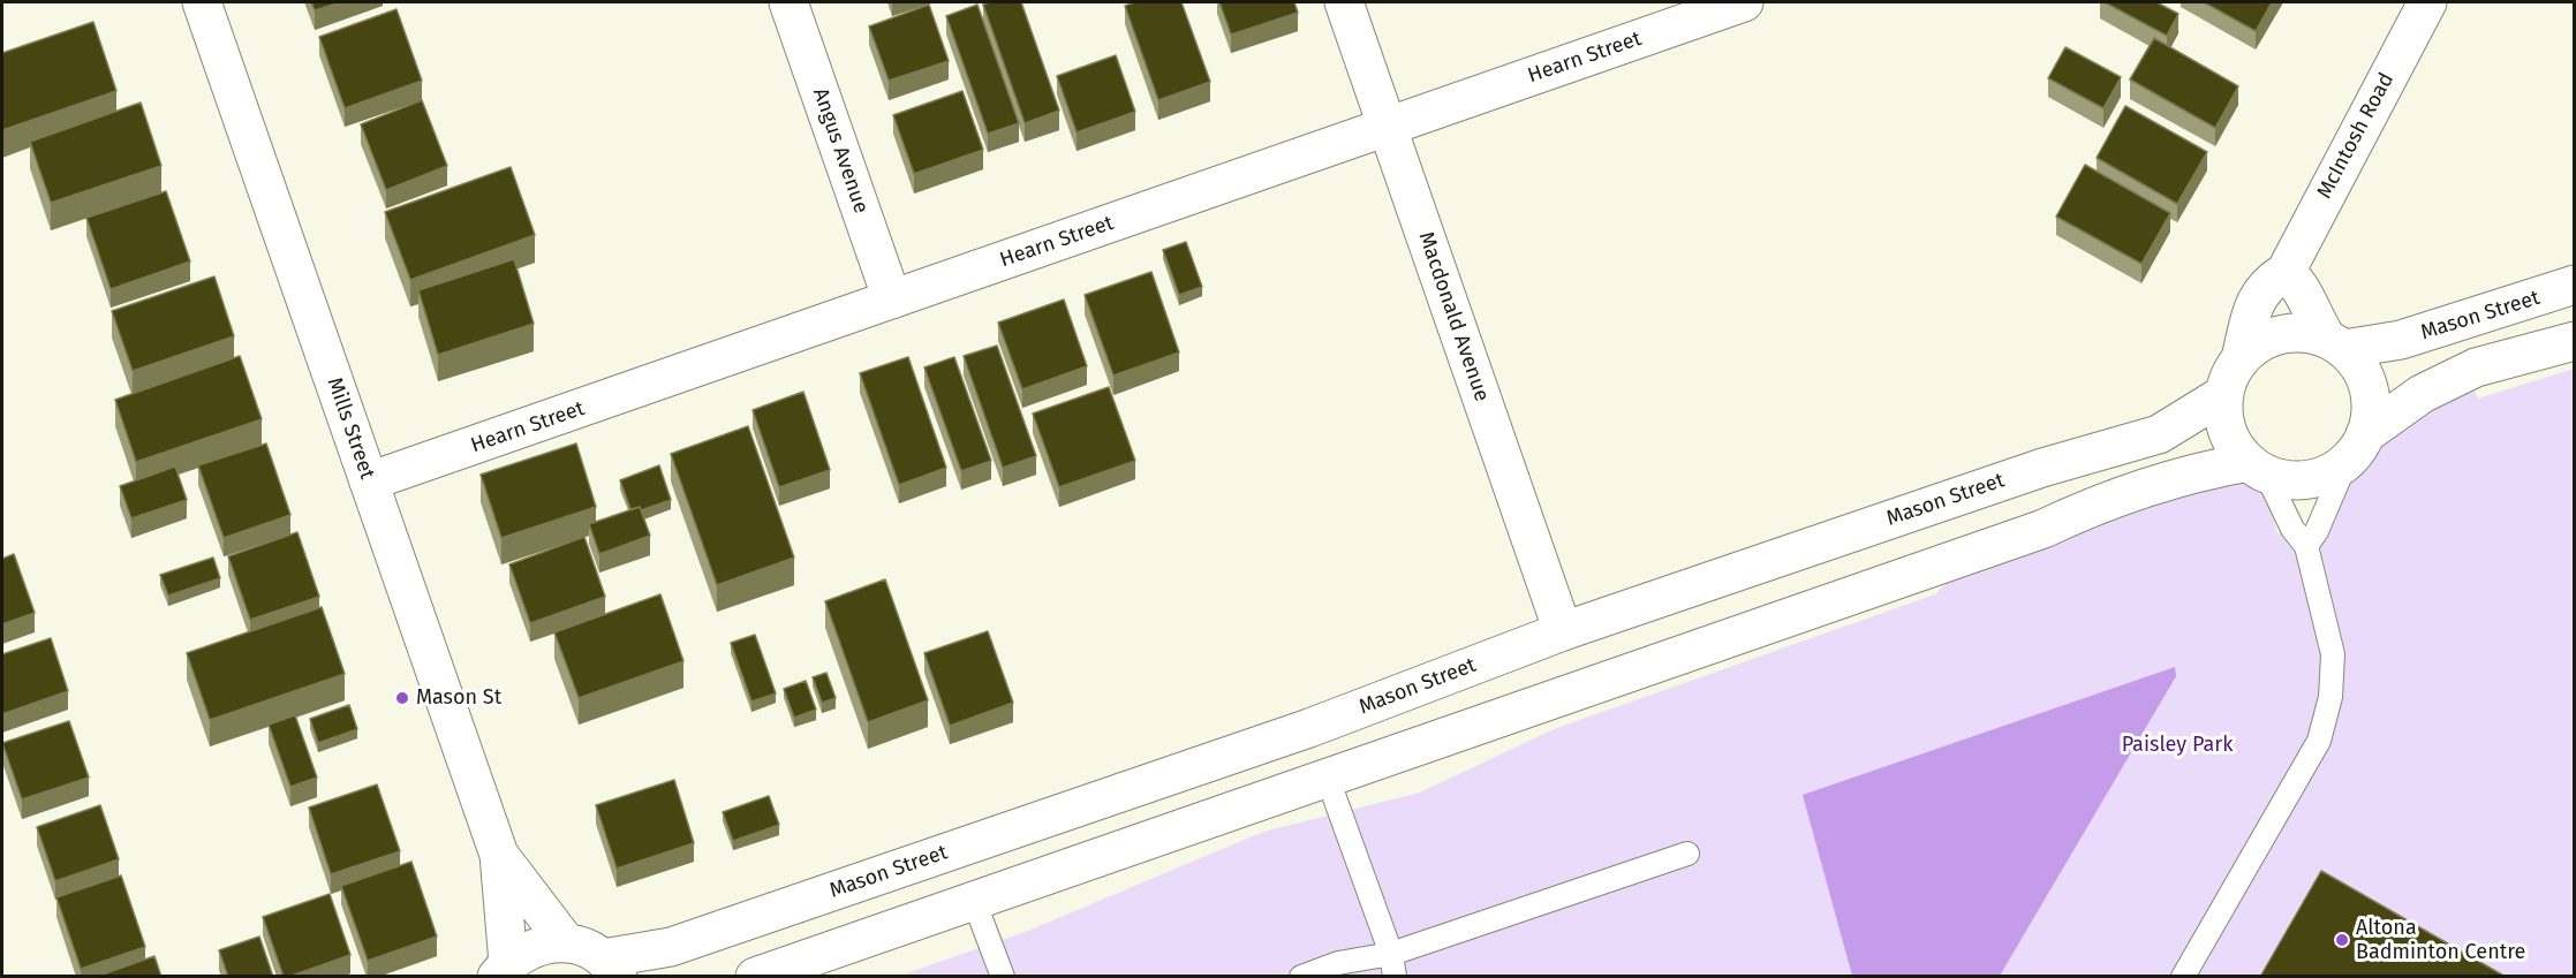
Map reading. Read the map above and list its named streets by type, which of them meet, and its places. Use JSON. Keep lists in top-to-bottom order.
{
  "streets": {
    "street": [
      "Hearn Street",
      "McIntosh Road",
      "Angus Avenue",
      "Mason Street",
      "Macdonald Avenue",
      "Mills Street"
    ]
  },
  "crossings": [
    ["Hearn Street", "Angus Avenue"],
    ["Hearn Street", "Macdonald Avenue"],
    ["Hearn Street", "Mills Street"],
    ["McIntosh Road", "Mason Street"],
    ["Mason Street", "Macdonald Avenue"]
  ],
  "parks": ["Paisley Park"],
  "places": ["Mason St", "Altona Badminton Centre"]
}
